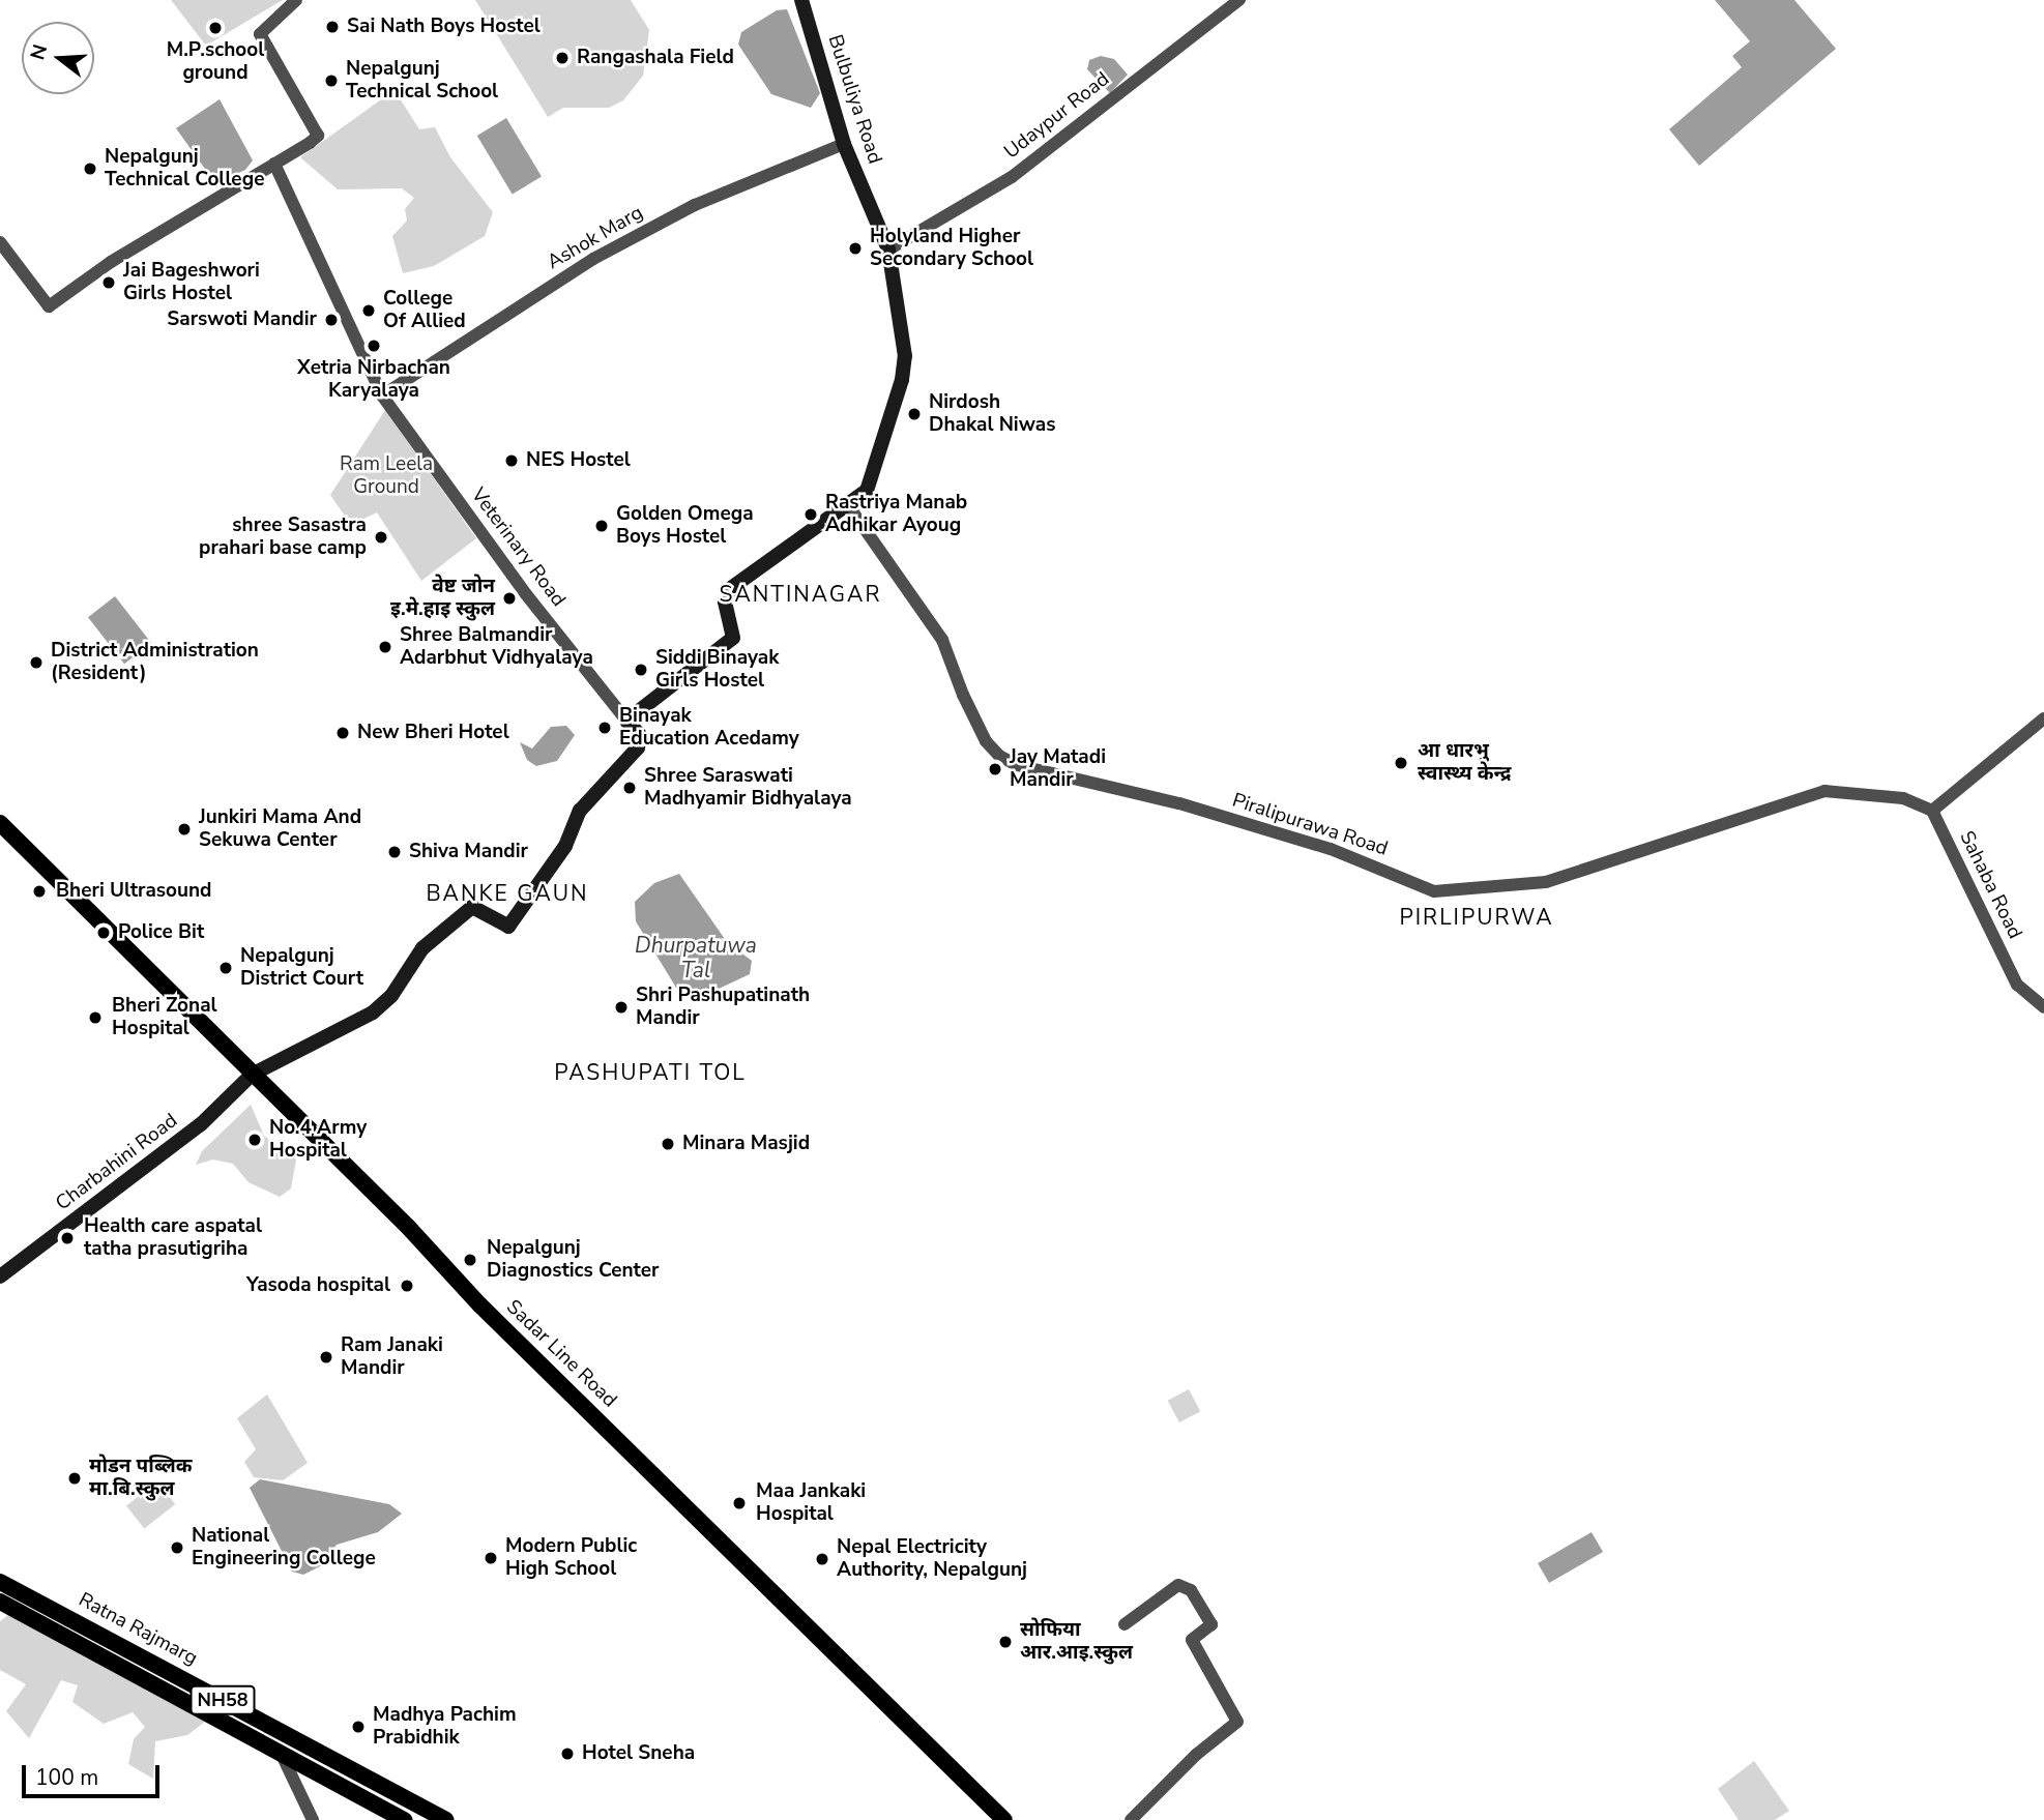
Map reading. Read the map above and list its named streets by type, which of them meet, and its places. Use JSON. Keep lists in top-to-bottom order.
{
  "streets": {
    "main road": [
      "Bulbuliya Road",
      "Charbahini Road",
      "Sadar Line Road",
      "Ratna Rajmarg",
      "NH58"
    ],
    "street": [
      "Udaypur Road",
      "Ashok Marg",
      "Veterinary Road",
      "Piralipurawa Road",
      "Sahaba Road"
    ]
  },
  "crossings": [
    ["Bulbuliya Road", "Udaypur Road"],
    ["Bulbuliya Road", "Ashok Marg"],
    ["Bulbuliya Road", "Veterinary Road"],
    ["Bulbuliya Road", "Piralipurawa Road"],
    ["Bulbuliya Road", "Charbahini Road"],
    ["Ashok Marg", "Veterinary Road"],
    ["Veterinary Road", "Charbahini Road"],
    ["Piralipurawa Road", "Sahaba Road"],
    ["Charbahini Road", "Sadar Line Road"]
  ],
  "districts": [
    "SANTINAGAR",
    "BANKE GAUN",
    "PIRLIPURWA",
    "PASHUPATI TOL"
  ],
  "water": ["Dhurpatuwa Tal"],
  "parks": ["Ram Leela Ground"],
  "places": [
    "Sai Nath Boys Hostel",
    "M.P.school ground",
    "Rangashala Field",
    "Nepalgunj Technical School",
    "Nepalgunj Technical College",
    "Holyland Higher Secondary School",
    "Jai Bageshwori Girls Hostel",
    "College Of Allied",
    "Sarswoti Mandir",
    "Xetria Nirbachan Karyalaya",
    "Nirdosh Dhakal Niwas",
    "NES Hostel",
    "Rastriya Manab Adhikar Ayoug",
    "Golden Omega Boys Hostel",
    "shree Sasastra prahari base camp",
    "वेष्ट जाेन इ.मे.हाइ स्कुल",
    "Shree Balmandir Adarbhut Vidhyalaya",
    "District Administration (Resident)",
    "Siddi Binayak Girls Hostel",
    "Binayak Education Acedamy",
    "New Bheri Hotel",
    "आ धारभु स्वास्थ्य केन्द्र",
    "Jay Matadi Mandir",
    "Shree Saraswati Madhyamir Bidhyalaya",
    "Junkiri Mama And Sekuwa Center",
    "Shiva Mandir",
    "Bheri Ultrasound",
    "Police Bit",
    "Nepalgunj District Court",
    "Shri Pashupatinath Mandir",
    "Bheri Zonal Hospital",
    "No.4 Army Hospital",
    "Minara Masjid",
    "Health care aspatal tatha prasutigriha",
    "Nepalgunj Diagnostics Center",
    "Yasoda hospital",
    "Ram Janaki Mandir",
    "माेडन पब्लिक मा.बि.स्कुल",
    "Maa Jankaki Hospital",
    "National Engineering College",
    "Modern Public High School",
    "Nepal Electricity Authority, Nepalgunj",
    "साेफिया आर.आइ.स्कुल",
    "Madhya Pachim Prabidhik",
    "Hotel Sneha"
  ],
  "scale_bar": "100 m",
  "north": "left"
}
